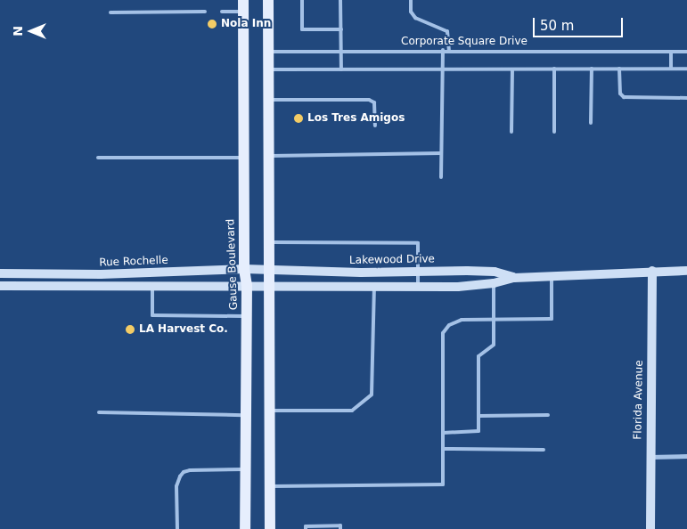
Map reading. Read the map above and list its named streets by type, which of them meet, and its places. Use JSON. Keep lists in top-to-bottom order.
{
  "streets": {
    "main road": ["Gause Boulevard"],
    "street": ["Lakewood Drive", "Rue Rochelle", "Florida Avenue"],
    "lane": ["Corporate Square Drive"]
  },
  "crossings": [
    ["Lakewood Drive", "Rue Rochelle"],
    ["Lakewood Drive", "Florida Avenue"],
    ["Rue Rochelle", "Gause Boulevard"]
  ],
  "places": ["Nola Inn", "Los Tres Amigos", "LA Harvest Co."],
  "scale_bar": "50 m",
  "north": "left"
}
